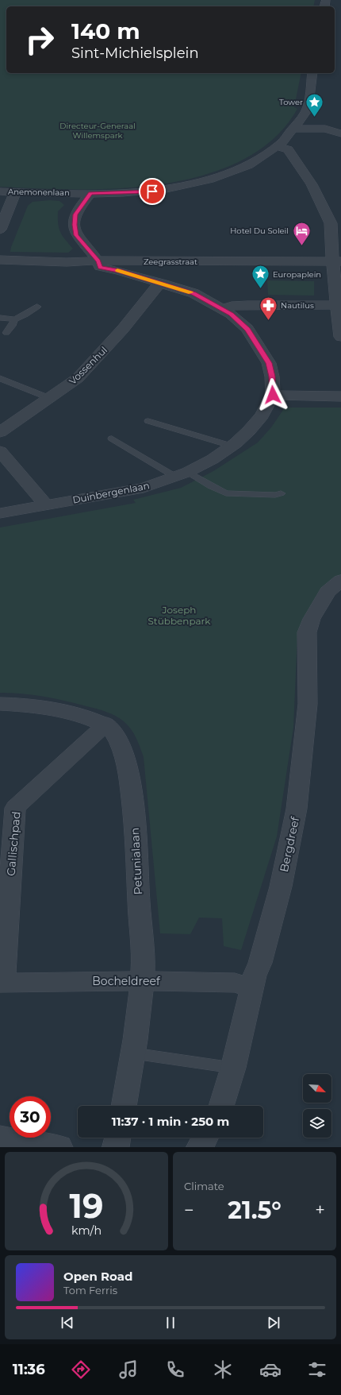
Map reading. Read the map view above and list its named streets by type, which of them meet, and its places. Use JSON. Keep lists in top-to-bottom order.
{
  "streets": {
    "street": [
      "Anemonenlaan",
      "Zeegrasstraat",
      "Vossenhul",
      "Duinbergenlaan",
      "Gallischpad",
      "Bergdreef",
      "Petunialaan",
      "Bocheldreef"
    ]
  },
  "crossings": [
    ["Gallischpad", "Petunialaan"],
    ["Gallischpad", "Bocheldreef"],
    ["Bergdreef", "Bocheldreef"],
    ["Petunialaan", "Bocheldreef"]
  ],
  "parks": ["Directeur-Generaal Willemspark", "Joseph Stübbenpark"],
  "places": {
    "place": ["Tower", "Europaplein"],
    "hotel": ["Hotel Du Soleil"],
    "pharmacy": ["Nautilus"]
  },
  "north": "bottom right",
  "page": {
    "turn": ["140 m", "Sint-Michielsplein"],
    "limit": "30",
    "trip": "11:37 · 1 min · 250 m",
    "tile": "Climate",
    "heat": ["−", "21.5°", "+"],
    "song": ["Open Road", "Tom Ferris"],
    "tabs": "11:36",
    "gauge": ["19", "km/h"]
  }
}
